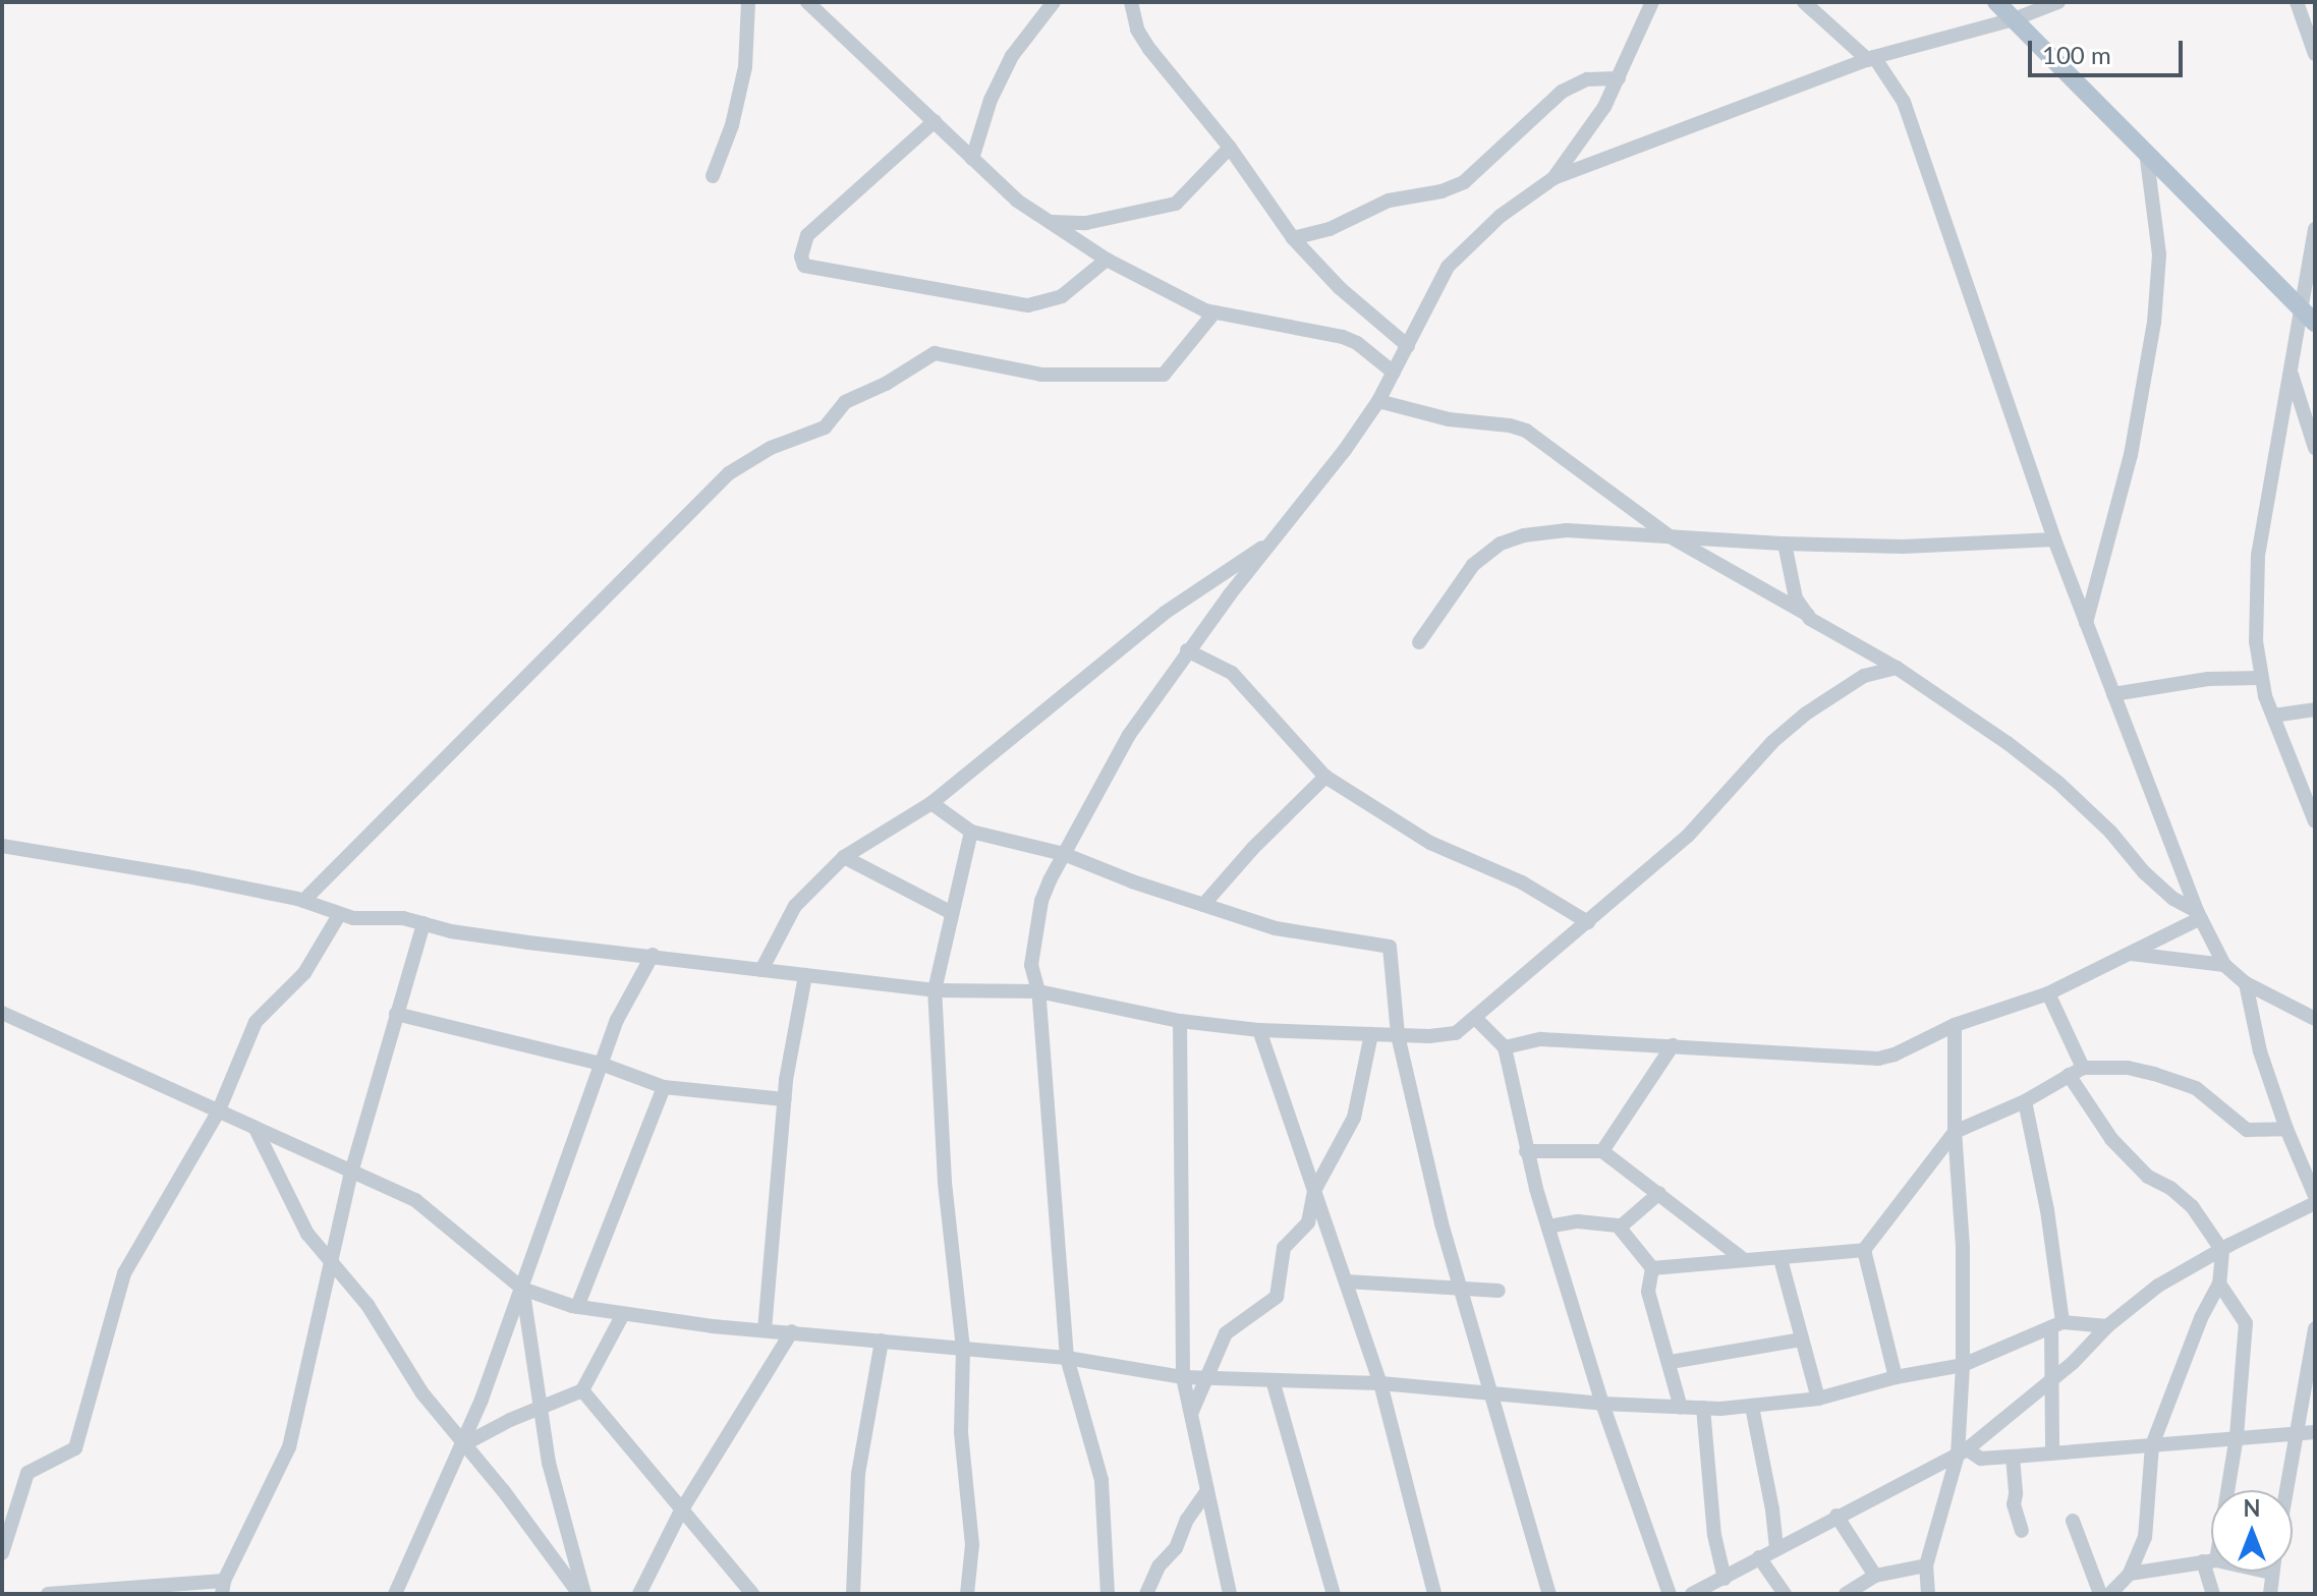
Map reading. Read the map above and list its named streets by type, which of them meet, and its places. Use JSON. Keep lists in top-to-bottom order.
{
  "scale_bar": "100 m",
  "north": "top"
}
